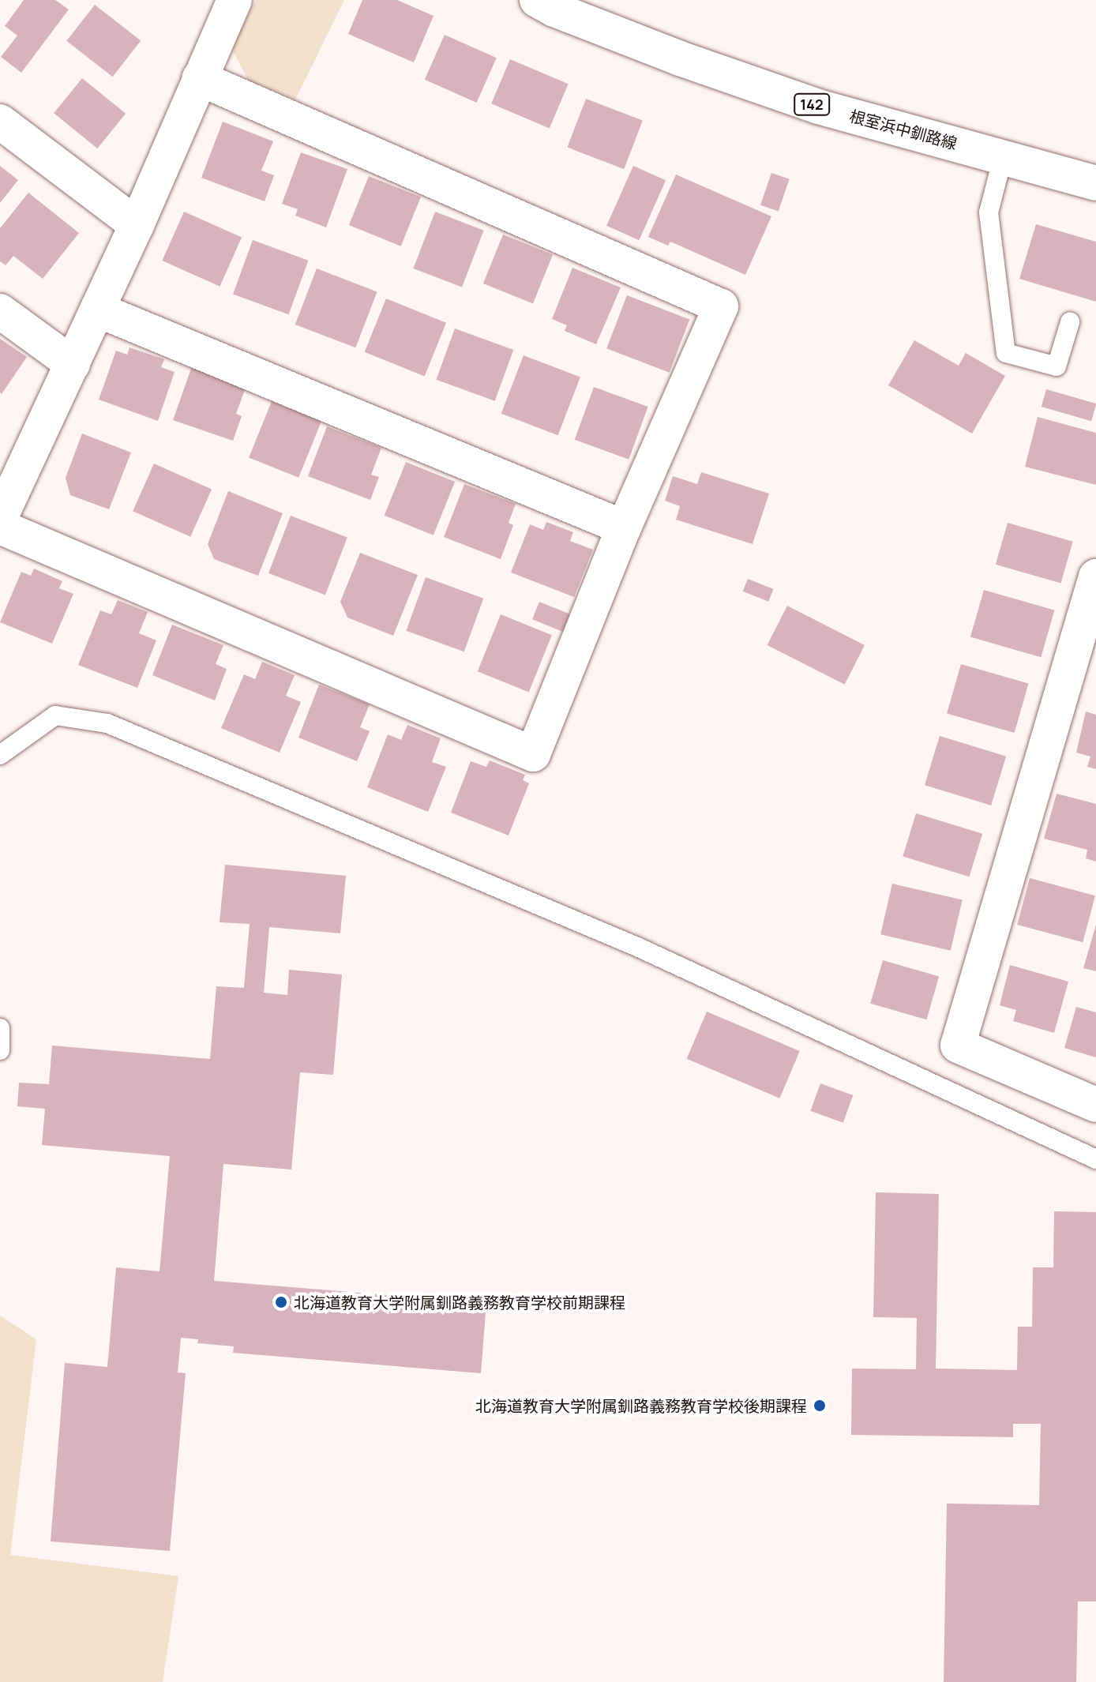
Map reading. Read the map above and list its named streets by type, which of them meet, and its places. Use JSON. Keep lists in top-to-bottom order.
{
  "streets": {
    "street": ["142", "根室浜中釧路線"]
  },
  "places": ["北海道教育大学附属釧路義務教育学校前期課程", "北海道教育大学附属釧路義務教育学校後期課程"]
}
